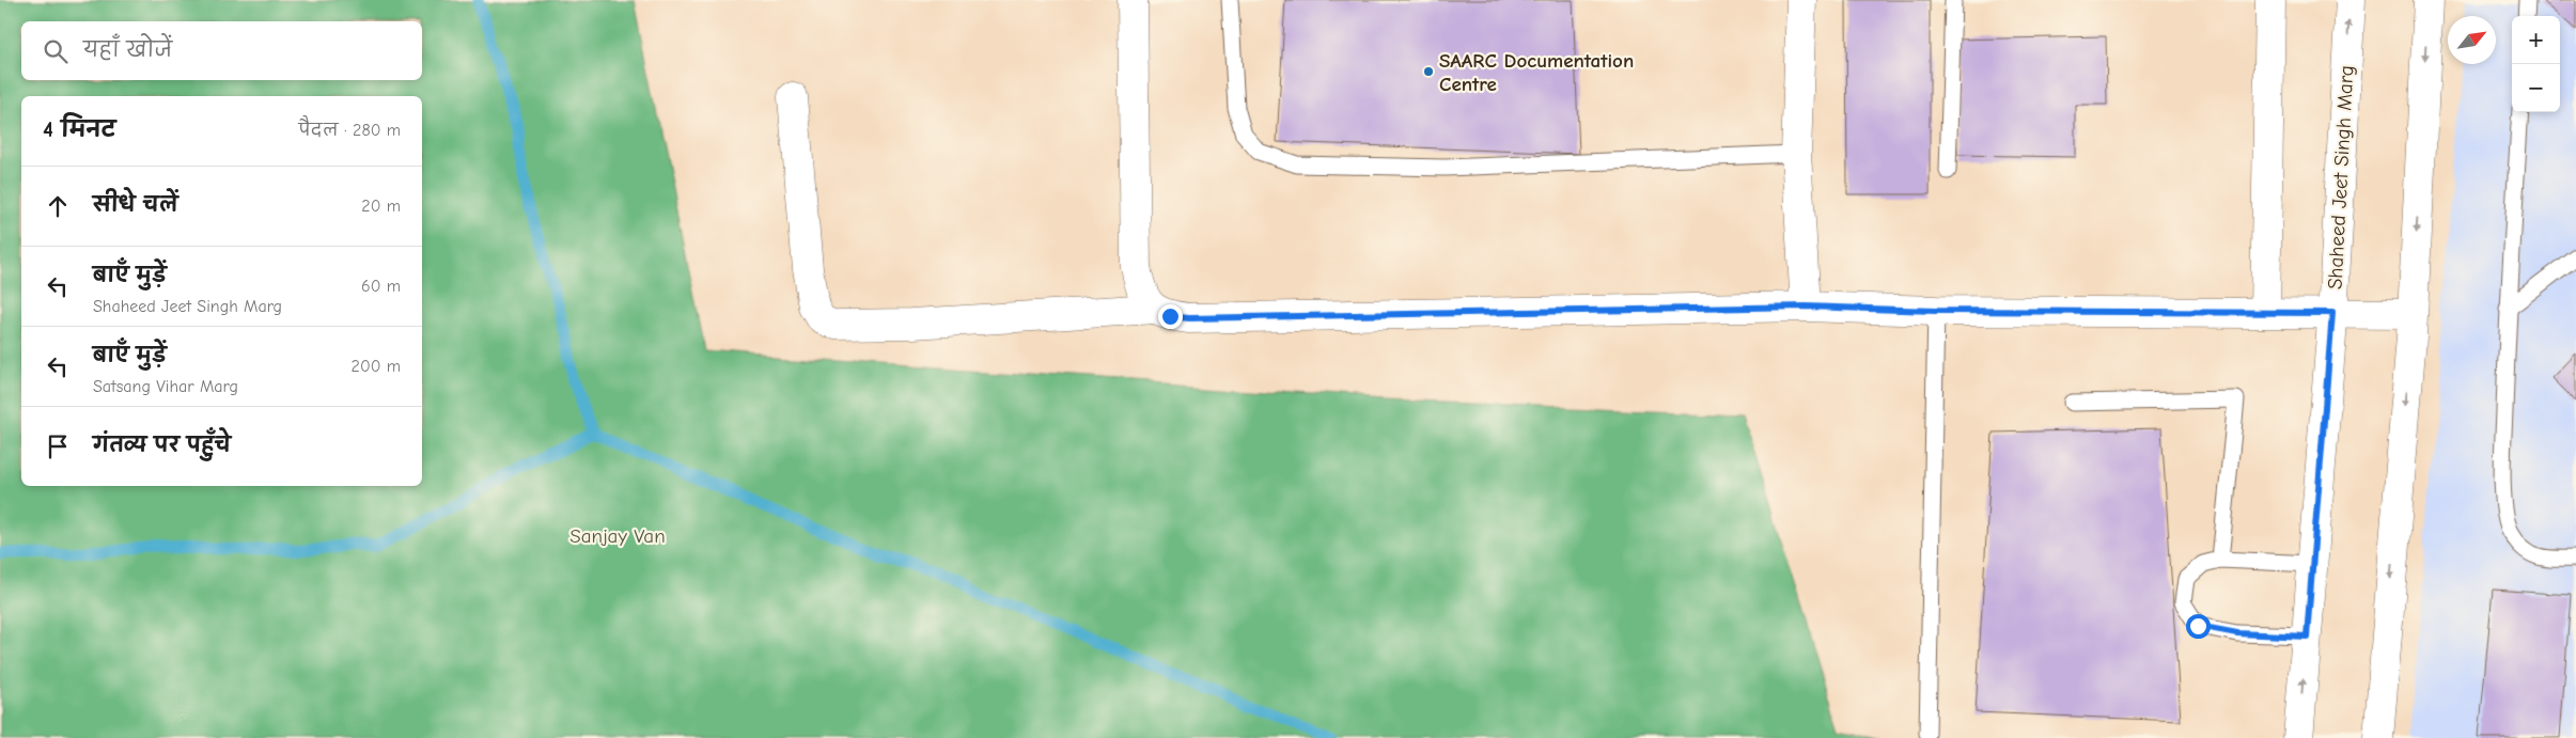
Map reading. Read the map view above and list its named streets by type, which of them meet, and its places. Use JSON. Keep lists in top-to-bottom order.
{
  "streets": {
    "street": ["Shaheed Jeet Singh Marg"]
  },
  "parks": ["Sanjay Van"],
  "places": ["SAARC Documentation Centre"],
  "north": "top right",
  "page": {
    "map_buttons": ["+", "−"],
    "search": "यहाँ खोजें",
    "heading": ["4 मिनट", "पैदल · 280 m"],
    "list": [
      ["सीधे चलें", "20 m"],
      ["बाएँ मुड़ें", "Shaheed Jeet Singh Marg", "60 m"],
      ["बाएँ मुड़ें", "Satsang Vihar Marg", "200 m"],
      "गंतव्य पर पहुँचे"
    ]
  }
}
